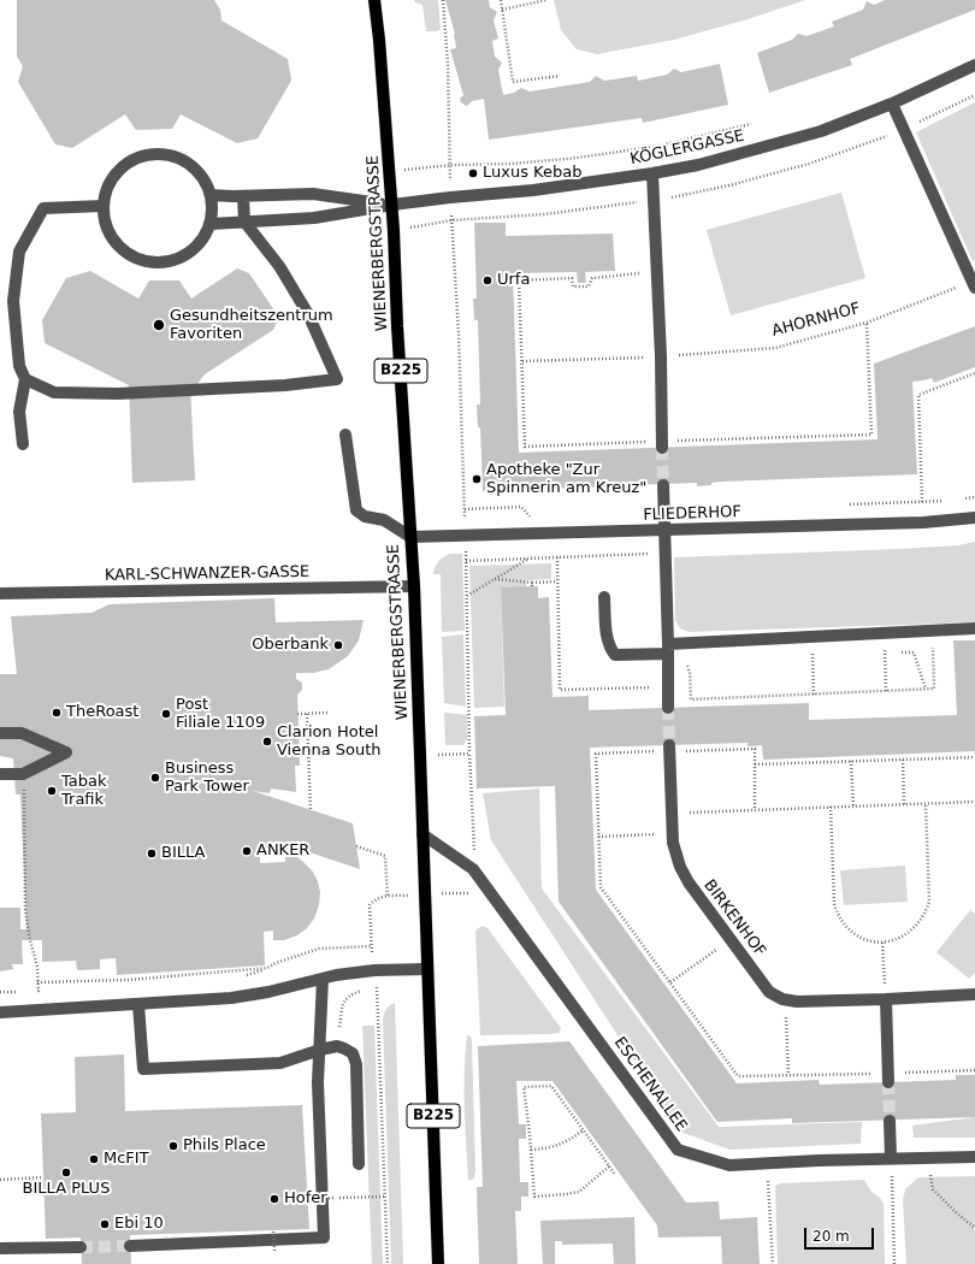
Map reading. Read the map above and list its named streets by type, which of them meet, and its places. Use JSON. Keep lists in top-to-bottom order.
{
  "streets": {
    "main road": ["WIENERBERGSTRASSE", "B225"],
    "street": [
      "KÖGLERGASSE",
      "FLIEDERHOF",
      "KARL-SCHWANZER-GASSE",
      "BIRKENHOF",
      "ESCHENALLEE"
    ],
    "path": ["AHORNHOF"]
  },
  "crossings": [
    ["KÖGLERGASSE", "WIENERBERGSTRASSE"],
    ["WIENERBERGSTRASSE", "FLIEDERHOF"],
    ["WIENERBERGSTRASSE", "KARL-SCHWANZER-GASSE"],
    ["WIENERBERGSTRASSE", "ESCHENALLEE"]
  ],
  "places": [
    "Luxus Kebab",
    "Urfa",
    "Gesundheitszentrum Favoriten",
    "Apotheke \"Zur Spinnerin am Kreuz\"",
    "Oberbank",
    "TheRoast",
    "Post Filiale 1109",
    "Clarion Hotel Vienna South",
    "Business Park Tower",
    "Tabak Trafik",
    "ANKER",
    "BILLA",
    "Phils Place",
    "McFIT",
    "BILLA PLUS",
    "Hofer",
    "Ebi 10"
  ],
  "scale_bar": "20 m"
}
